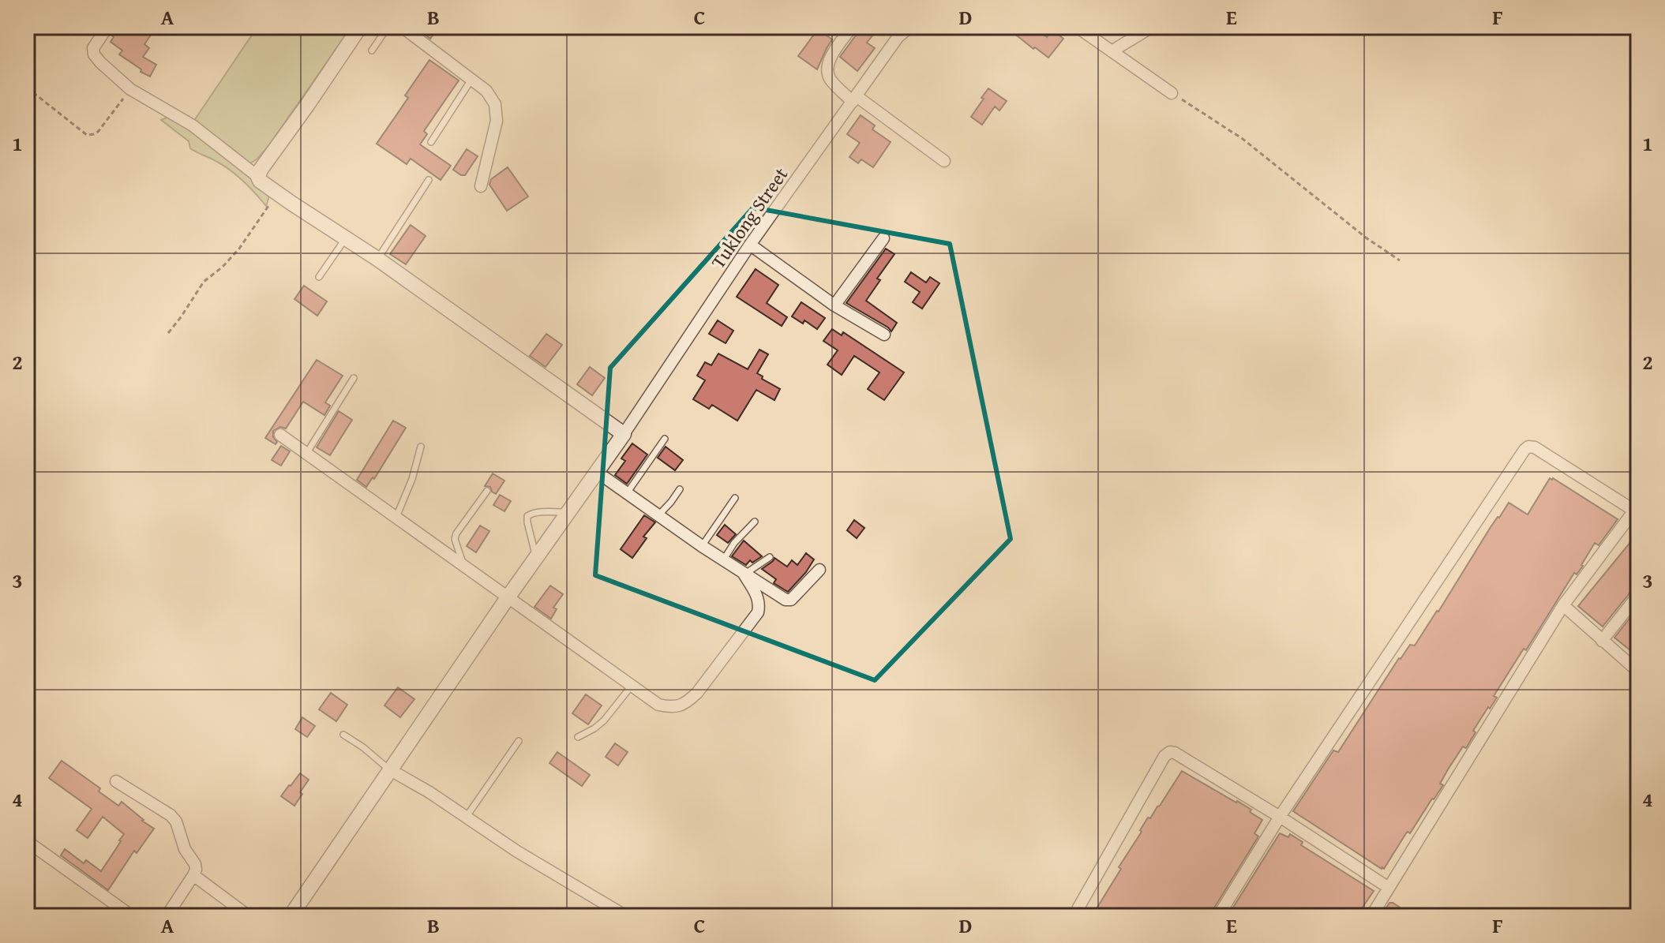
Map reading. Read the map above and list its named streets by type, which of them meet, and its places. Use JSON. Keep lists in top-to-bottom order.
{
  "streets": {
    "street": ["Tuklong Street"]
  },
  "grid": {
    "columns": [
      "A",
      "B",
      "C",
      "D",
      "E",
      "F"
    ],
    "rows": [
      "1",
      "2",
      "3",
      "4"
    ]
  }
}
